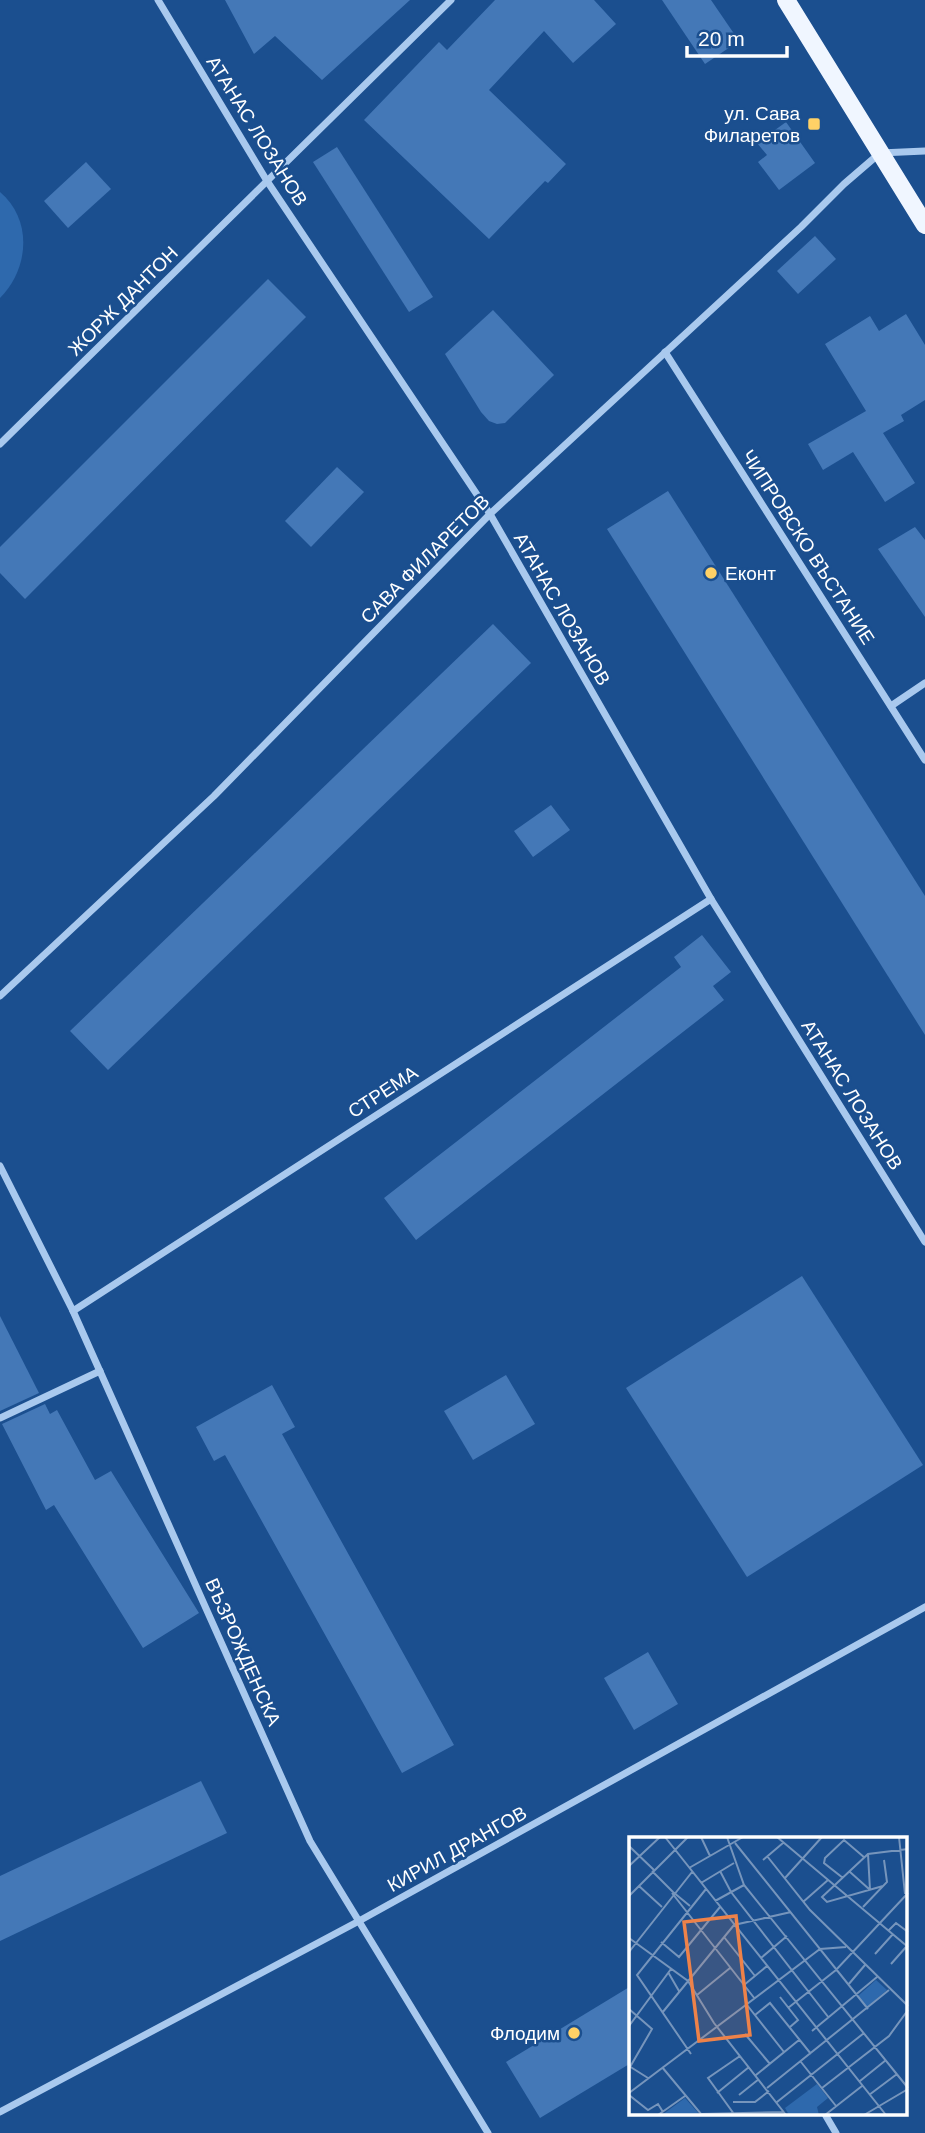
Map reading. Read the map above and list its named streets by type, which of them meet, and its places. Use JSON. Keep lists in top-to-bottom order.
{
  "streets": {
    "street": [
      "АТАНАС ЛОЗАНОВ",
      "ЖОРЖ ДАНТОН",
      "ЧИПРОВСКО ВЪСТАНИЕ",
      "САВА ФИЛАРЕТОВ",
      "СТРЕМА",
      "ВЪЗРОЖДЕНСКА",
      "КИРИЛ ДРАНГОВ"
    ]
  },
  "crossings": [
    ["АТАНАС ЛОЗАНОВ", "ЖОРЖ ДАНТОН"],
    ["АТАНАС ЛОЗАНОВ", "САВА ФИЛАРЕТОВ"],
    ["АТАНАС ЛОЗАНОВ", "СТРЕМА"],
    ["ЧИПРОВСКО ВЪСТАНИЕ", "САВА ФИЛАРЕТОВ"],
    ["СТРЕМА", "ВЪЗРОЖДЕНСКА"],
    ["ВЪЗРОЖДЕНСКА", "КИРИЛ ДРАНГОВ"]
  ],
  "places": {
    "transit": ["ул. Сава Филаретов"],
    "other": ["Еконт", "Флодим"]
  },
  "scale_bar": "20 m"
}
